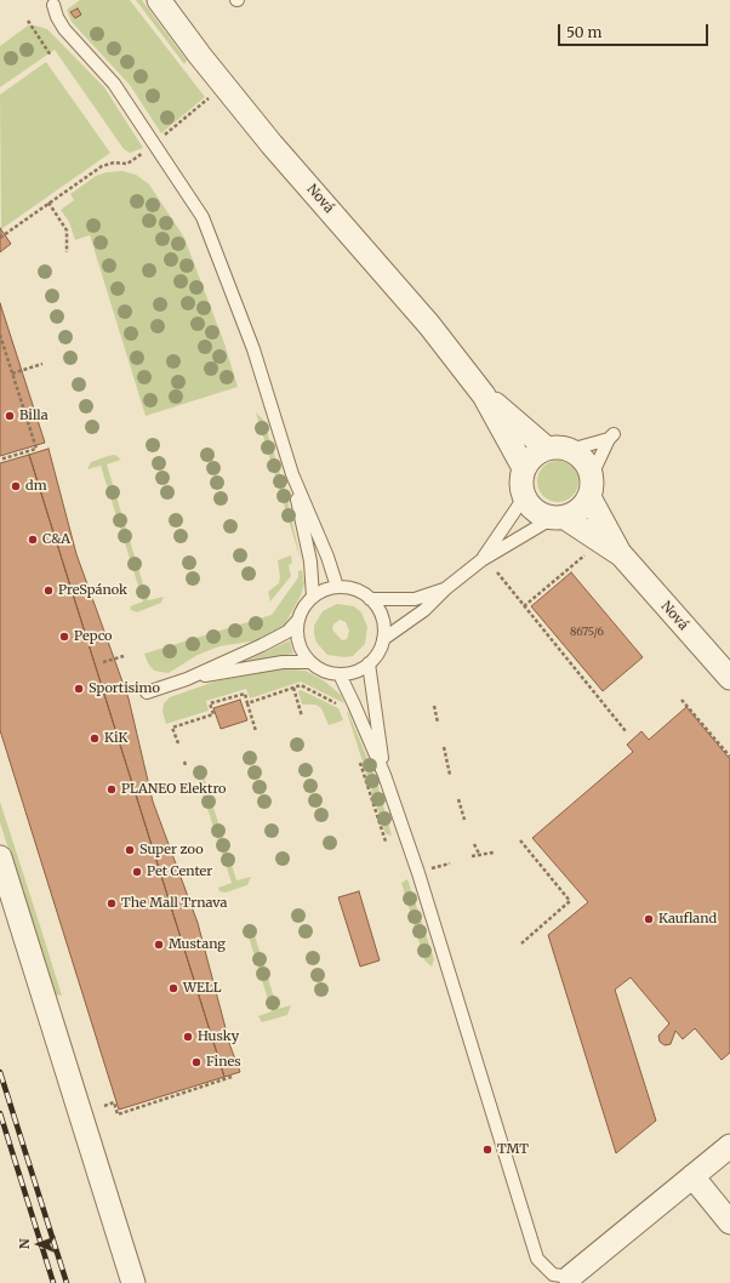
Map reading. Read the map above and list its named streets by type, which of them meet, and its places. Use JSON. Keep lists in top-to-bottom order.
{
  "streets": {
    "street": ["Nová"]
  },
  "places": [
    "Billa",
    "dm",
    "C&A",
    "PreSpánok",
    "Pepco",
    "Sportisimo",
    "KiK",
    "PLANEO Elektro",
    "Super zoo",
    "Pet Center",
    "The Mall Trnava",
    "Kaufland",
    "Mustang",
    "WELL",
    "Husky",
    "Fines",
    "TMT"
  ],
  "house_numbers": ["8675/6"],
  "scale_bar": "50 m",
  "north": "left"
}
